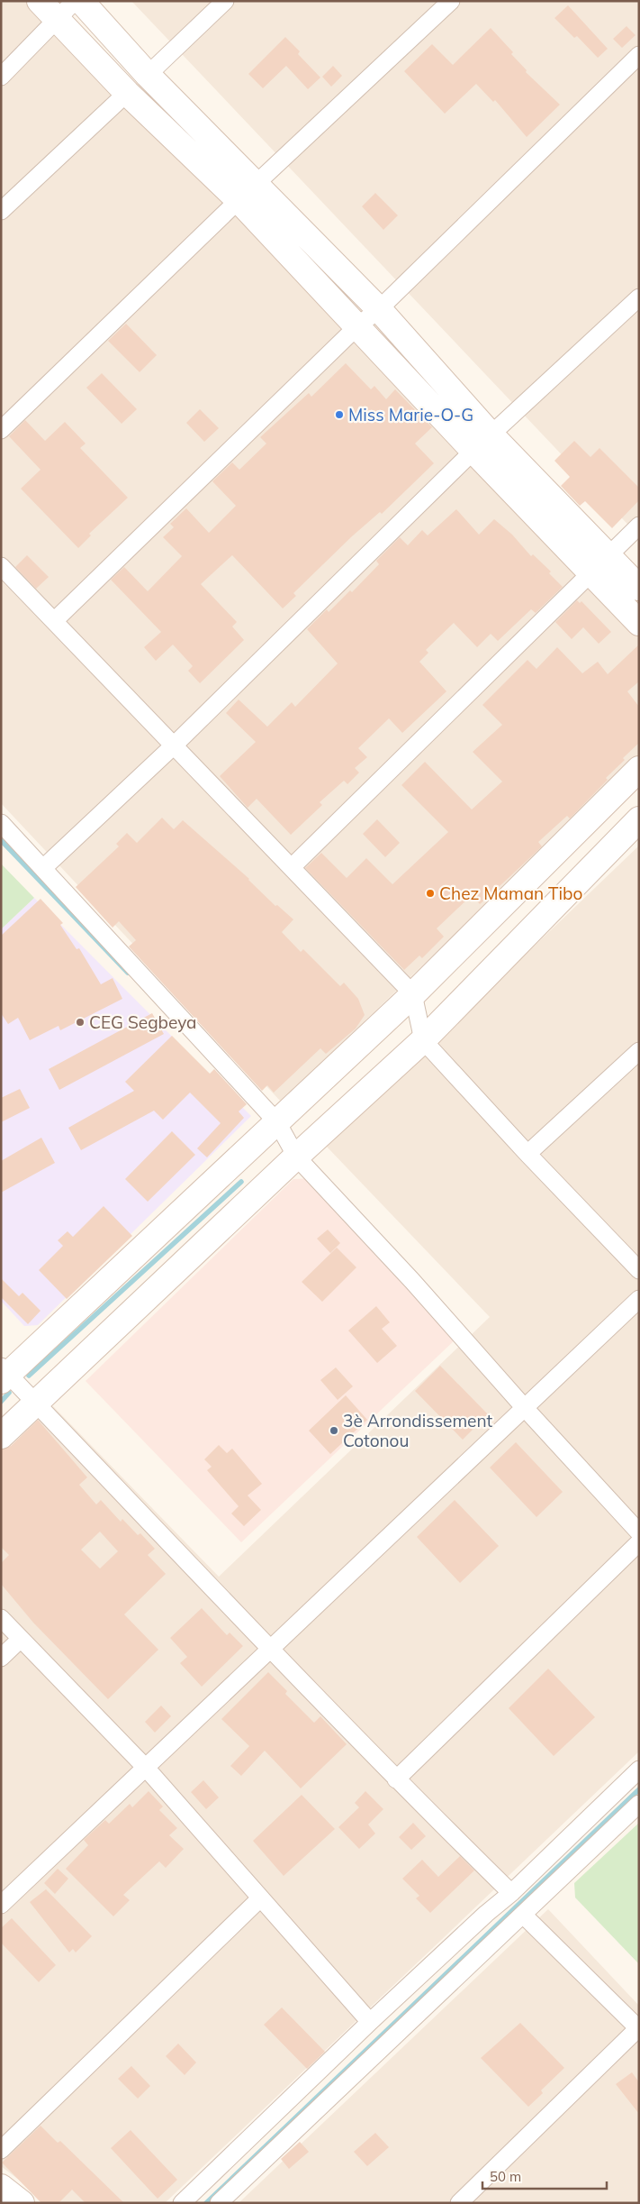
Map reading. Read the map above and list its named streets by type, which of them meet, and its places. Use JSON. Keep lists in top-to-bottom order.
{
  "places": [
    "Miss Marie-O-G",
    "Chez Maman Tibo",
    "CEG Segbeya",
    "3è Arrondissement Cotonou"
  ],
  "scale_bar": "50 m"
}
